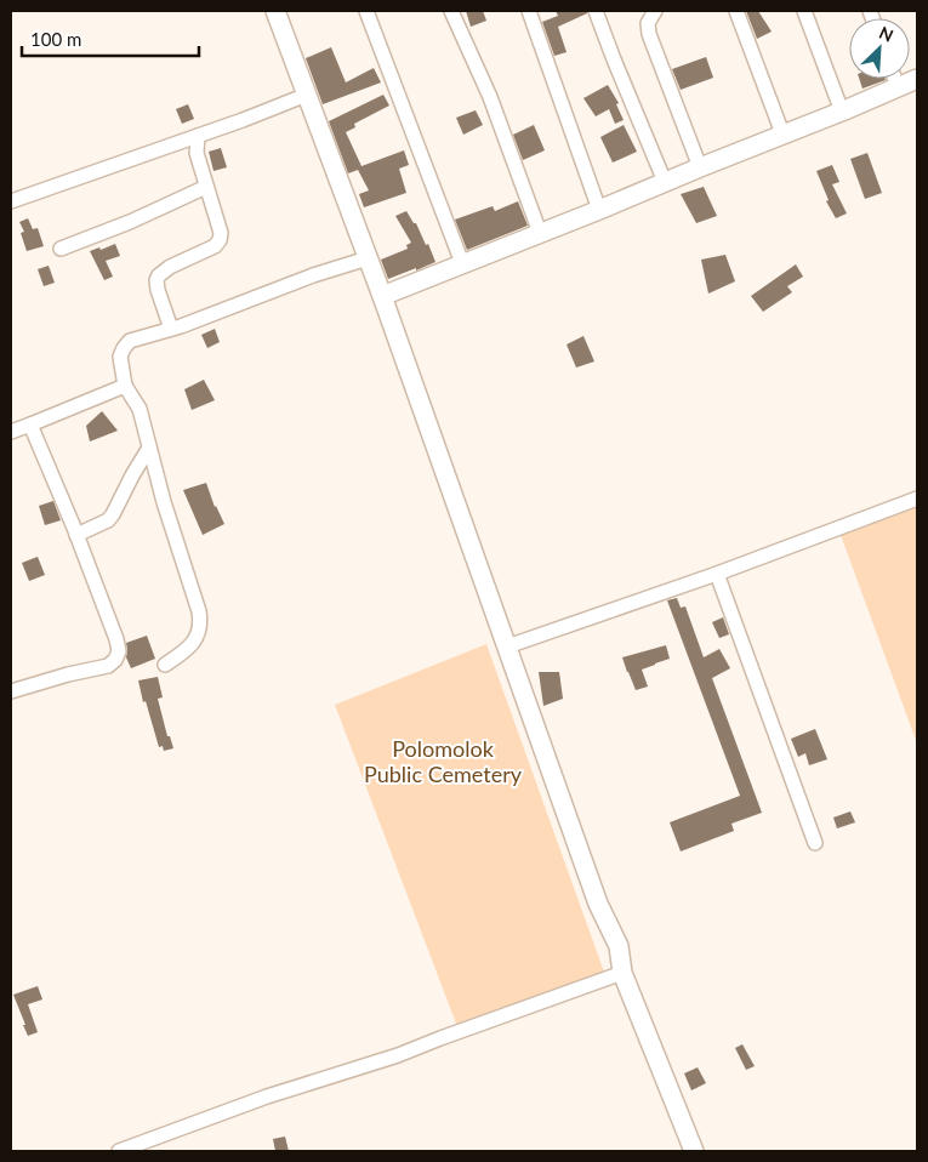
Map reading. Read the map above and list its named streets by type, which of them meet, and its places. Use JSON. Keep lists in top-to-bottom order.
{
  "parks": ["Polomolok Public Cemetery"],
  "scale_bar": "100 m",
  "north": "top right"
}
